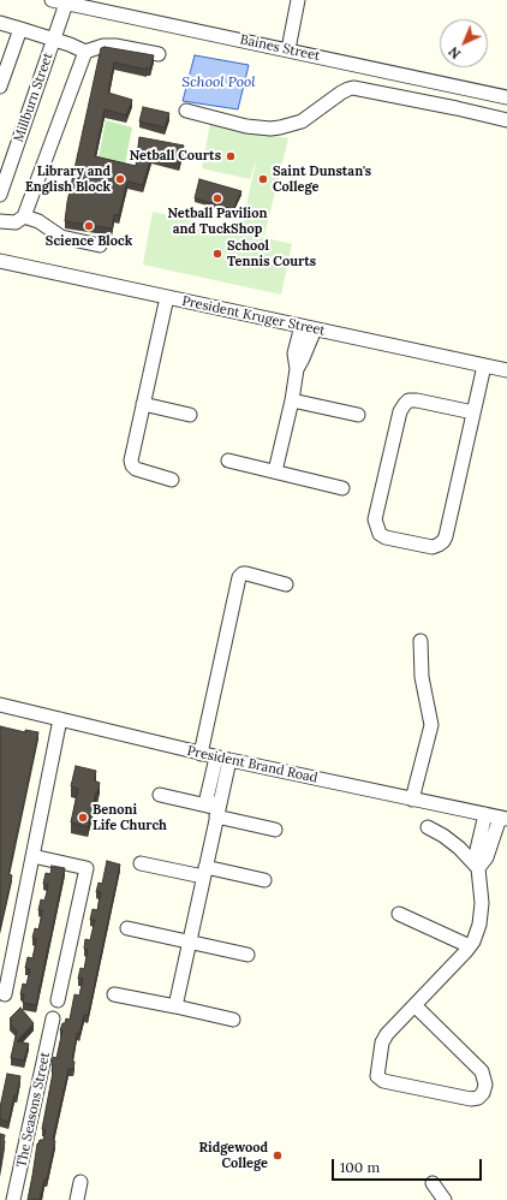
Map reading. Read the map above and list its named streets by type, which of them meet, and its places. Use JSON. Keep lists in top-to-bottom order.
{
  "streets": {
    "street": [
      "Baines Street",
      "Millburn Street",
      "President Kruger Street",
      "President Brand Road",
      "The Seasons Street"
    ]
  },
  "crossings": [
    ["Baines Street", "Millburn Street"]
  ],
  "water": ["School Pool"],
  "places": [
    "Netball Courts",
    "Library and English Block",
    "Saint Dunstan's College",
    "Netball Pavilion and TuckShop",
    "Science Block",
    "School Tennis Courts",
    "Benoni Life Church",
    "Ridgewood College"
  ],
  "scale_bar": "100 m",
  "north": "bottom left"
}
